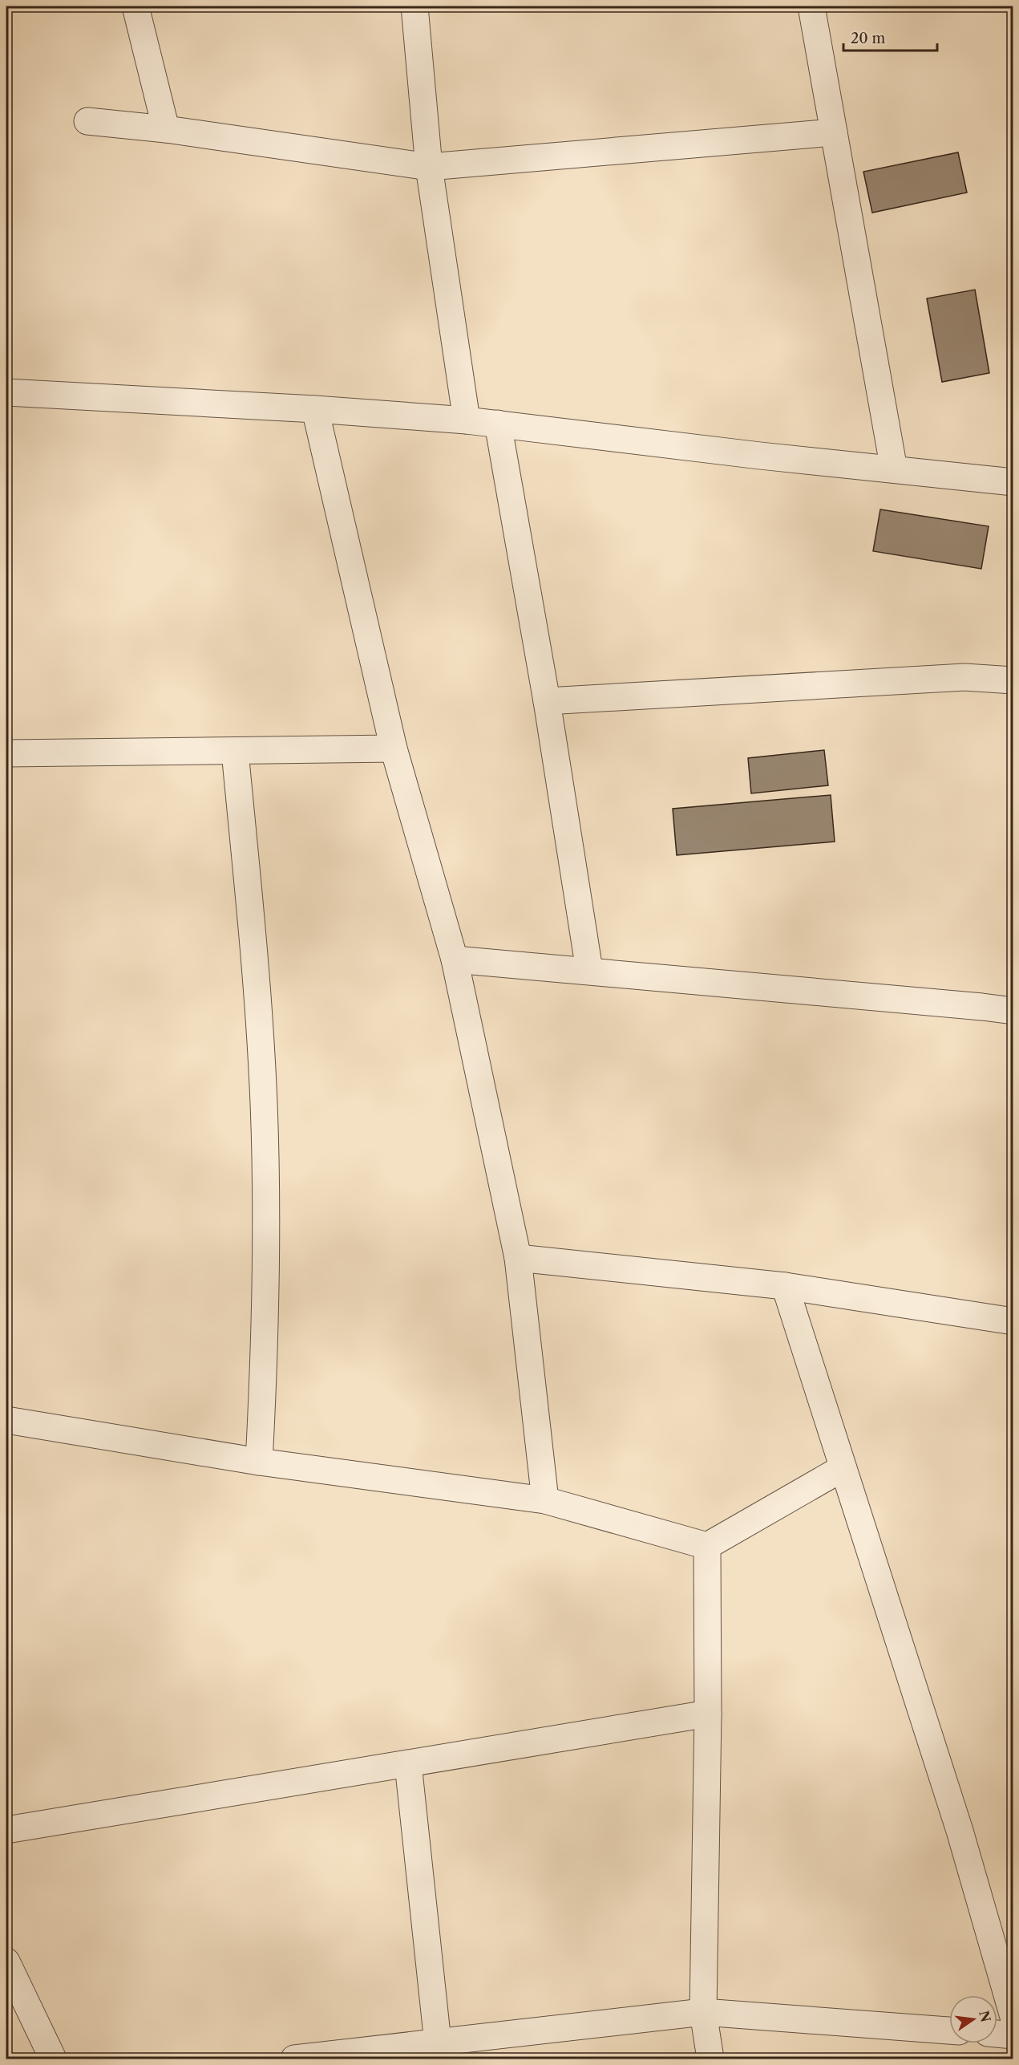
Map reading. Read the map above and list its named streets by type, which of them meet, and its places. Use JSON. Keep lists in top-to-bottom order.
{
  "scale_bar": "20 m",
  "north": "right"
}
